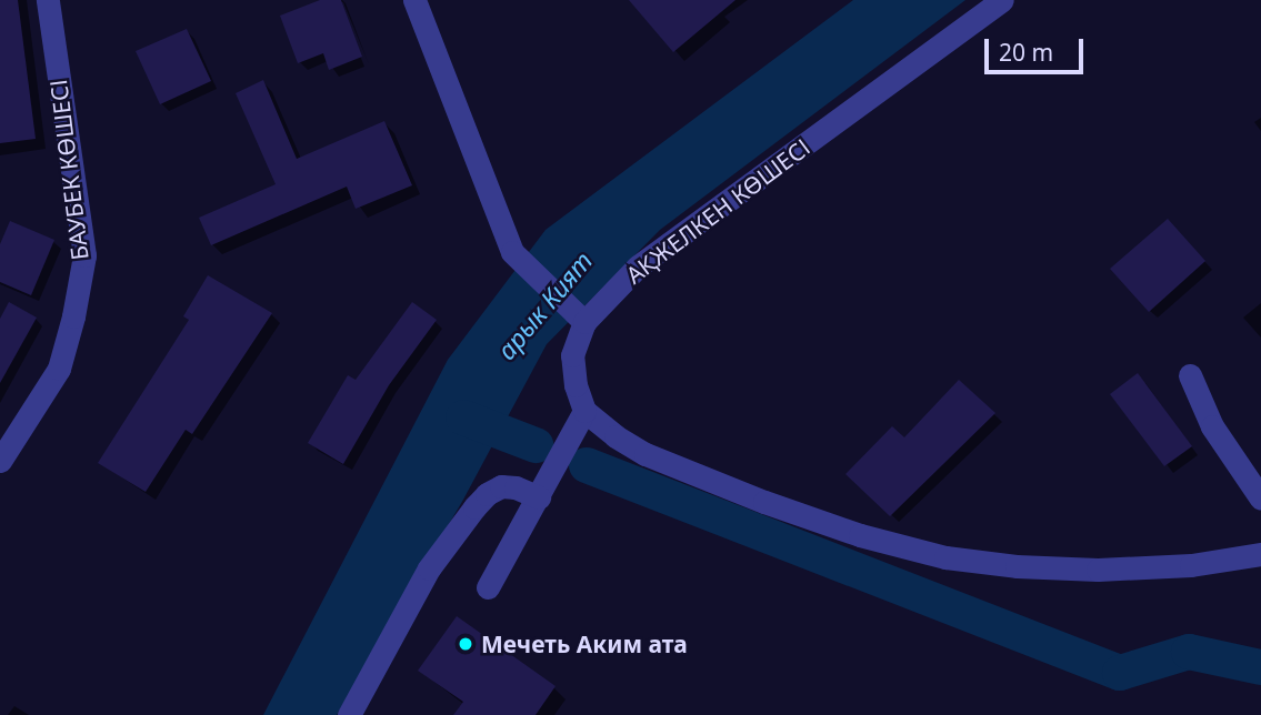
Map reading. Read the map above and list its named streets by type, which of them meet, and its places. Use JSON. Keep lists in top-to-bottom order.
{
  "streets": {
    "street": ["БАУБЕК КӨШЕСІ", "АҚЖЕЛКЕН КӨШЕСІ"]
  },
  "water": ["арык Кият"],
  "places": ["Мечеть Аким ата"],
  "scale_bar": "20 m"
}
